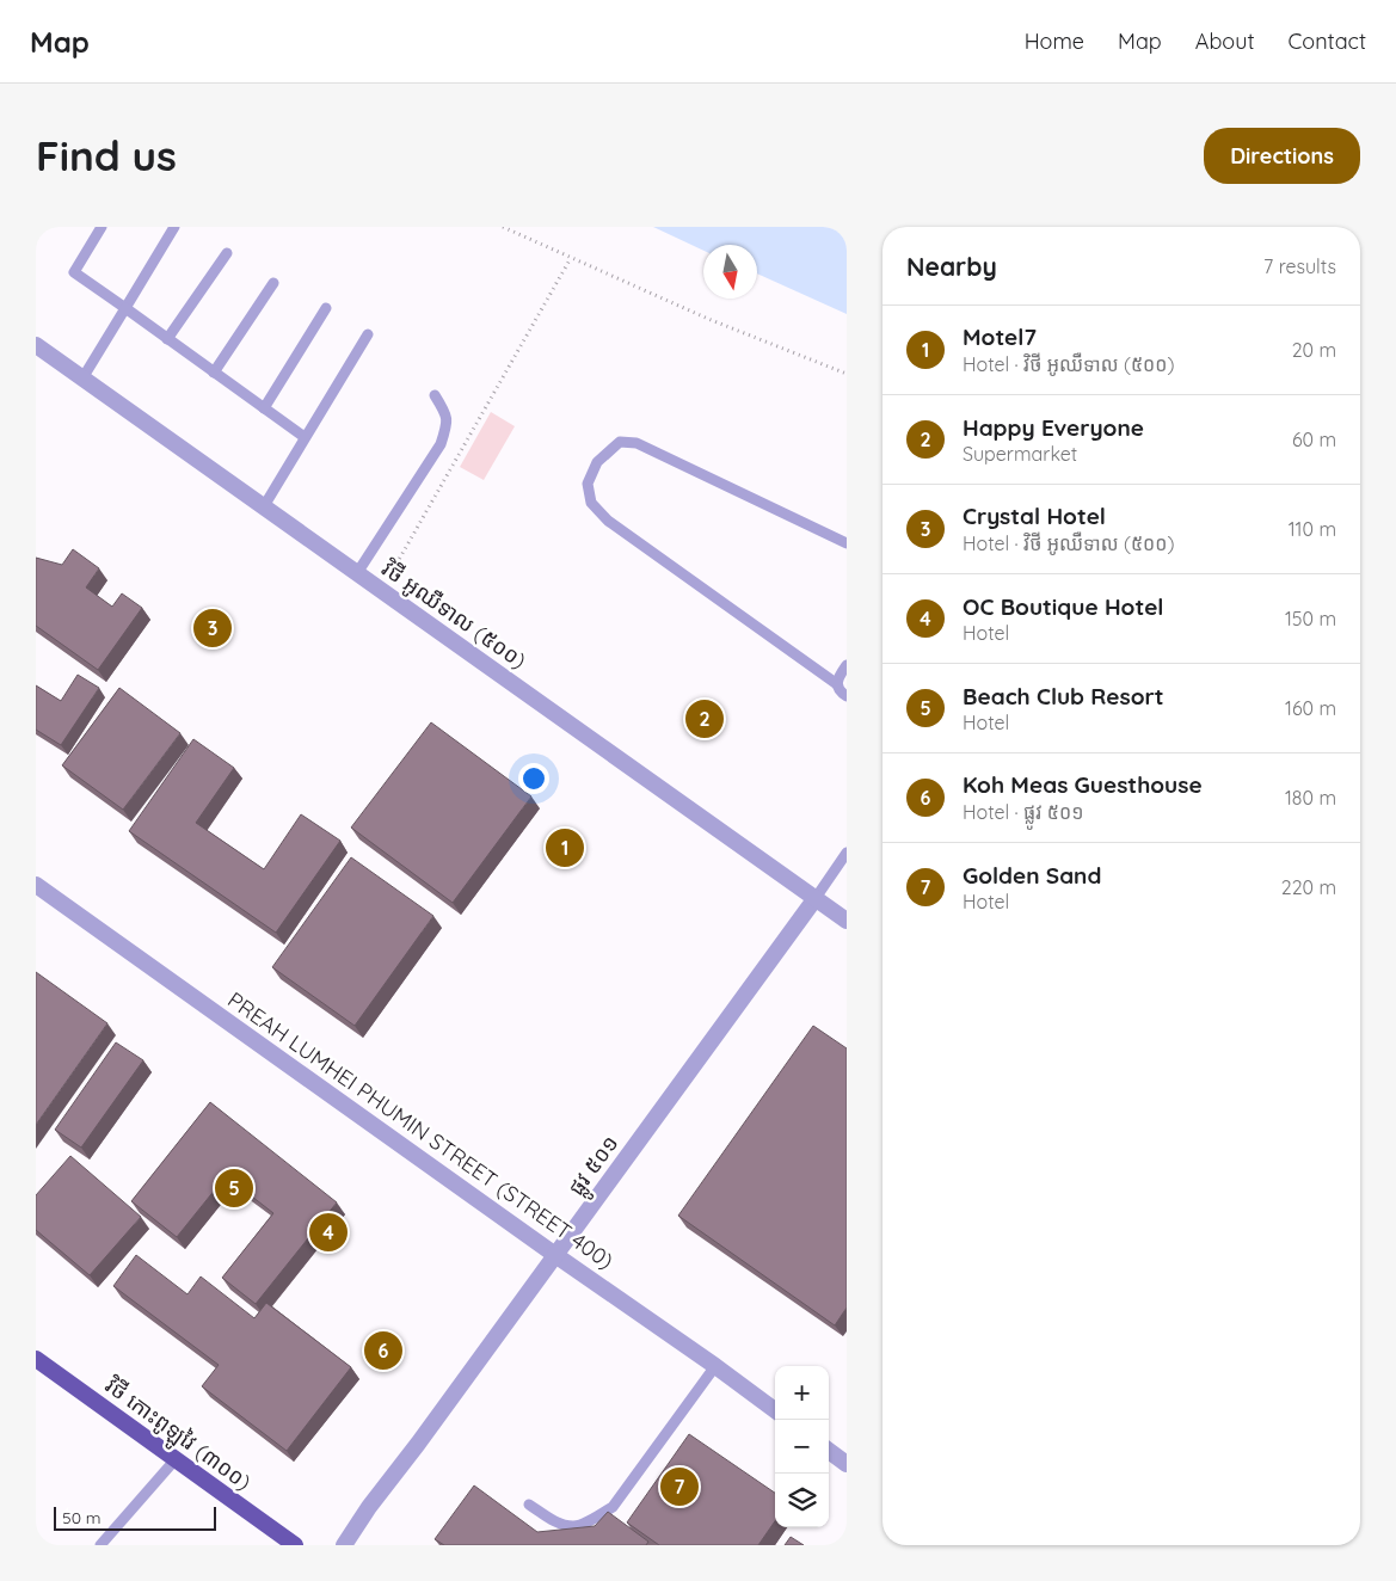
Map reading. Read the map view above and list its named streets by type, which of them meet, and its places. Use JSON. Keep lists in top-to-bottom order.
{
  "streets": {
    "main road": ["វិថី កោះពូឡូវៃ (៣០០)"],
    "street": ["វិថី អូឈឺទាល (៥០០)", "PREAH LUMHEI PHUMIN STREET (STREET 400)", "ផ្លូវ ៥០១"]
  },
  "crossings": [
    ["វិថី អូឈឺទាល (៥០០)", "ផ្លូវ ៥០១"],
    ["PREAH LUMHEI PHUMIN STREET (STREET 400)", "ផ្លូវ ៥០១"]
  ],
  "scale_bar": "50 m",
  "north": "bottom",
  "page": {
    "header": "Map",
    "nav": [
      "Home",
      "Map",
      "About",
      "Contact"
    ],
    "buttons": "Directions",
    "title": "Find us",
    "heading": ["Nearby", "7 results"],
    "list": [
      {
        "mark": "1",
        "name": "Motel7",
        "note": "Hotel · វិថី អូឈឺទាល (៥០០)",
        "value": "20 m"
      },
      {
        "mark": "2",
        "name": "Happy Everyone",
        "note": "Supermarket",
        "value": "60 m"
      },
      {
        "mark": "3",
        "name": "Crystal Hotel",
        "note": "Hotel · វិថី អូឈឺទាល (៥០០)",
        "value": "110 m"
      },
      {
        "mark": "4",
        "name": "OC Boutique Hotel",
        "note": "Hotel",
        "value": "150 m"
      },
      {
        "mark": "5",
        "name": "Beach Club Resort",
        "note": "Hotel",
        "value": "160 m"
      },
      {
        "mark": "6",
        "name": "Koh Meas Guesthouse",
        "note": "Hotel · ផ្លូវ ៥០១",
        "value": "180 m"
      },
      {
        "mark": "7",
        "name": "Golden Sand",
        "note": "Hotel",
        "value": "220 m"
      }
    ],
    "pins": [
      "3",
      "2",
      "1",
      "5",
      "4",
      "6",
      "7"
    ],
    "map_buttons": ["+", "−"],
    "scale": "50 m"
  }
}
